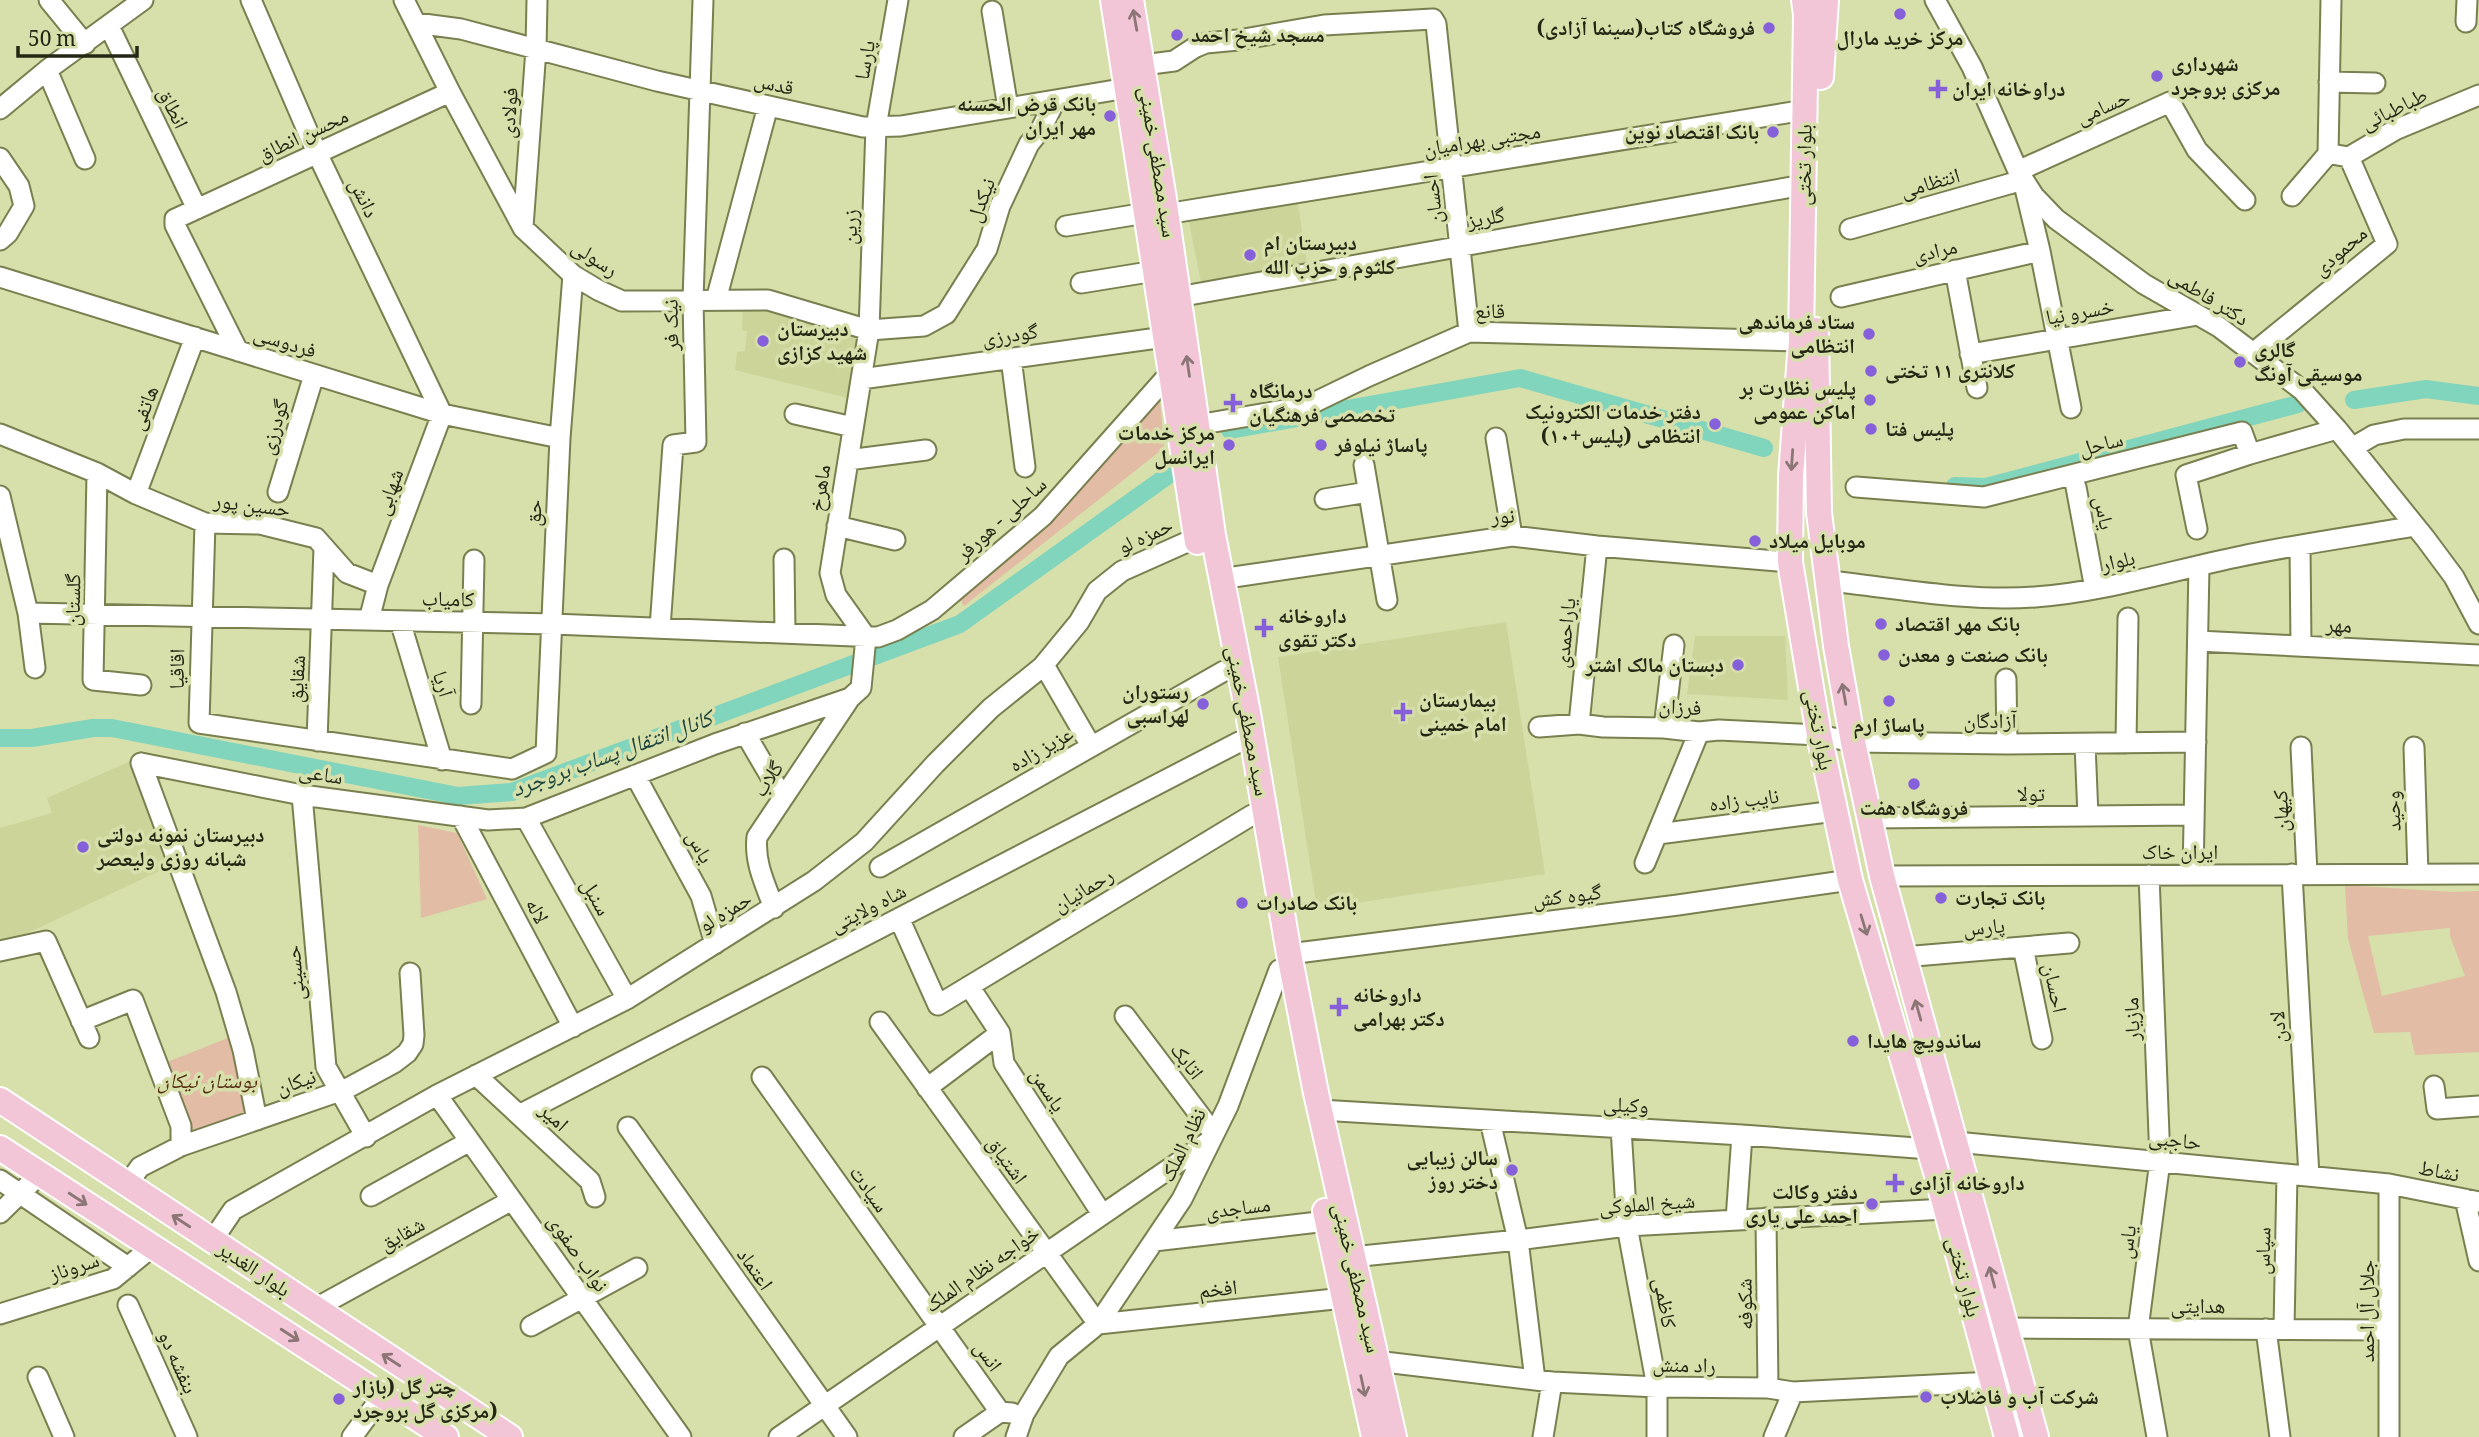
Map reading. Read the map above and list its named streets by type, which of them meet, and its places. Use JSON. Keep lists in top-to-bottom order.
{
  "streets": {
    "main road": ["سید مصطفی خمینی", "بلوار تختی", "بلوار الغدیر"],
    "street": [
      "پارسا",
      "قدس",
      "حسامی",
      "انطاق",
      "طباطبائی",
      "فولادی",
      "محسن انطاق",
      "مجتبی بهرامیان",
      "انتظامی",
      "دانش",
      "احسان",
      "نیکدل",
      "گلریز",
      "زرین",
      "مرادی",
      "محمودی",
      "رسولی",
      "دکتر فاطمی",
      "قانع",
      "خسرو نیا",
      "نیک فر",
      "گودرزی",
      "فردوسی",
      "هاتفی",
      "ساحل",
      "ماهرخ",
      "شهابی",
      "حسین پور",
      "حق",
      "یاس",
      "نور",
      "ساحلی - هورفر",
      "حمزه لو",
      "بلوار",
      "کامیاب",
      "گلستان",
      "مهر",
      "یاراحمدی",
      "اقاقیا",
      "شقایق",
      "آریا",
      "فرزان",
      "آزادگان",
      "عزیز زاده",
      "ساعی",
      "گلاب",
      "تولا",
      "نایب زاده",
      "کیهان",
      "وحید",
      "ایران خاک",
      "رحمانیان",
      "گیوه کش",
      "سنبل",
      "شاه ولایتی",
      "لاله",
      "پارس",
      "حسینی",
      "مازیار",
      "لادن",
      "اتابک",
      "نیکان",
      "یاسمن",
      "وکیلی",
      "امیر",
      "حاجبی",
      "نظام الملک",
      "اشتیاق",
      "نشاط",
      "سیادت",
      "شیخ الملوکی",
      "مساجدی",
      "سپاس",
      "نواب صفوی",
      "سروناز",
      "اعتماد",
      "خواجه نظام الملک",
      "افخم",
      "کاظمی",
      "شکوفه",
      "هدایتی",
      "جلال آل احمد",
      "انس",
      "بنفشه دو",
      "راد منش"
    ]
  },
  "crossings": [
    ["پارسا", "قدس"],
    ["پارسا", "زرین"],
    ["قدس", "فولادی"],
    ["قدس", "سید مصطفی خمینی"],
    ["قدس", "نیکدل"],
    ["قدس", "زرین"],
    ["قدس", "رسولی"],
    ["قدس", "نیک فر"],
    ["حسامی", "انتظامی"],
    ["حسامی", "دکتر فاطمی"],
    ["انطاق", "محسن انطاق"],
    ["طباطبائی", "محمودی"],
    ["فولادی", "رسولی"],
    ["محسن انطاق", "دانش"],
    ["محسن انطاق", "رسولی"],
    ["محسن انطاق", "فردوسی"],
    ["مجتبی بهرامیان", "سید مصطفی خمینی"],
    ["مجتبی بهرامیان", "بلوار تختی"],
    ["مجتبی بهرامیان", "احسان"],
    ["سید مصطفی خمینی", "احسان"],
    ["سید مصطفی خمینی", "گلریز"],
    ["سید مصطفی خمینی", "قانع"],
    ["سید مصطفی خمینی", "گودرزی"],
    ["سید مصطفی خمینی", "نور"],
    ["سید مصطفی خمینی", "ساحلی - هورفر"],
    ["سید مصطفی خمینی", "حمزه لو"],
    ["سید مصطفی خمینی", "عزیز زاده"],
    ["سید مصطفی خمینی", "رحمانیان"],
    ["سید مصطفی خمینی", "گیوه کش"],
    ["سید مصطفی خمینی", "شاه ولایتی"],
    ["سید مصطفی خمینی", "وکیلی"],
    ["سید مصطفی خمینی", "نظام الملک"],
    ["سید مصطفی خمینی", "شیخ الملوکی"],
    ["سید مصطفی خمینی", "مساجدی"],
    ["سید مصطفی خمینی", "افخم"],
    ["سید مصطفی خمینی", "راد منش"],
    ["بلوار تختی", "گلریز"],
    ["بلوار تختی", "قانع"],
    ["بلوار تختی", "نور"],
    ["بلوار تختی", "بلوار"],
    ["بلوار تختی", "فرزان"],
    ["بلوار تختی", "آزادگان"],
    ["بلوار تختی", "تولا"],
    ["بلوار تختی", "نایب زاده"],
    ["بلوار تختی", "ایران خاک"],
    ["بلوار تختی", "گیوه کش"],
    ["بلوار تختی", "پارس"],
    ["بلوار تختی", "وکیلی"],
    ["بلوار تختی", "حاجبی"],
    ["بلوار تختی", "شیخ الملوکی"],
    ["بلوار تختی", "هدایتی"],
    ["بلوار تختی", "راد منش"],
    ["انتظامی", "دکتر فاطمی"],
    ["دانش", "فردوسی"],
    ["دانش", "شهابی"],
    ["احسان", "گلریز"],
    ["احسان", "قانع"],
    ["احسان", "پارس"],
    ["نیکدل", "رسولی"],
    ["زرین", "رسولی"],
    ["زرین", "ماهرخ"],
    ["محمودی", "دکتر فاطمی"],
    ["رسولی", "نیک فر"],
    ["رسولی", "ماهرخ"],
    ["رسولی", "حق"],
    ["دکتر فاطمی", "خسرو نیا"],
    ["دکتر فاطمی", "بلوار"],
    ["نیک فر", "کامیاب"],
    ["گودرزی", "فردوسی"],
    ["گودرزی", "ماهرخ"],
    ["فردوسی", "هاتفی"],
    ["فردوسی", "شهابی"],
    ["فردوسی", "حق"],
    ["هاتفی", "حسین پور"],
    ["ماهرخ", "ساحلی - هورفر"],
    ["ماهرخ", "کامیاب"],
    ["شهابی", "حسین پور"],
    ["حسین پور", "گلستان"],
    ["حسین پور", "اقاقیا"],
    ["حق", "کامیاب"],
    ["حق", "آریا"],
    ["یاس", "حمزه لو"],
    ["یاس", "بلوار"],
    ["یاس", "ساعی"],
    ["یاس", "مازیار"],
    ["یاس", "حاجبی"],
    ["یاس", "هدایتی"],
    ["نور", "یاراحمدی"],
    ["ساحلی - هورفر", "کامیاب"],
    ["حمزه لو", "گلاب"],
    ["حمزه لو", "سنبل"],
    ["حمزه لو", "لاله"],
    ["حمزه لو", "حسینی"],
    ["حمزه لو", "امیر"],
    ["حمزه لو", "نواب صفوی"],
    ["حمزه لو", "بلوار الغدیر"],
    ["کامیاب", "گلستان"],
    ["کامیاب", "اقاقیا"],
    ["کامیاب", "شقایق"],
    ["کامیاب", "آریا"],
    ["یاراحمدی", "فرزان"],
    ["اقاقیا", "شقایق"],
    ["شقایق", "نواب صفوی"],
    ["شقایق", "بلوار الغدیر"],
    ["فرزان", "آزادگان"],
    ["ساعی", "گلاب"],
    ["ساعی", "سنبل"],
    ["ساعی", "لاله"],
    ["ساعی", "حسینی"],
    ["ساعی", "نیکان"],
    ["کیهان", "ایران خاک"],
    ["کیهان", "لادن"],
    ["وحید", "ایران خاک"],
    ["ایران خاک", "مازیار"],
    ["ایران خاک", "لادن"],
    ["رحمانیان", "شاه ولایتی"],
    ["رحمانیان", "یاسمن"],
    ["گیوه کش", "نظام الملک"],
    ["شاه ولایتی", "امیر"],
    ["حسینی", "نیکان"],
    ["مازیار", "حاجبی"],
    ["لادن", "حاجبی"],
    ["اتابک", "نظام الملک"],
    ["اتابک", "خواجه نظام الملک"],
    ["نیکان", "بلوار الغدیر"],
    ["یاسمن", "خواجه نظام الملک"],
    ["وکیلی", "کاظمی"],
    ["حاجبی", "نشاط"],
    ["حاجبی", "سپاس"],
    ["حاجبی", "جلال آل احمد"],
    ["نظام الملک", "اشتیاق"],
    ["نظام الملک", "مساجدی"],
    ["نظام الملک", "خواجه نظام الملک"],
    ["نظام الملک", "افخم"],
    ["اشتیاق", "خواجه نظام الملک"],
    ["اشتیاق", "افخم"],
    ["نشاط", "جلال آل احمد"],
    ["سیادت", "خواجه نظام الملک"],
    ["سیادت", "انس"],
    ["شیخ الملوکی", "کاظمی"],
    ["شیخ الملوکی", "شکوفه"],
    ["سپاس", "هدایتی"],
    ["سروناز", "بلوار الغدیر"],
    ["اعتماد", "خواجه نظام الملک"],
    ["خواجه نظام الملک", "انس"],
    ["کاظمی", "راد منش"],
    ["شکوفه", "راد منش"],
    ["هدایتی", "جلال آل احمد"]
  ],
  "water": ["کانال انتقال پساب بروجرد"],
  "parks": ["بوستان نیکان"],
  "places": {
    "other": [
      "مرکز خرید مارال",
      "فروشگاه کتاب(سینما آزادی)",
      "مسجد شیخ احمد",
      "شهرداری مرکزی بروجرد",
      "بانک قرض الحسنه مهر ایران",
      "بانک اقتصاد نوین",
      "دبیرستان ام کلثوم و حزب الله",
      "ستاد فرماندهی انتظامی",
      "دبیرستان شهید کزازی",
      "گالری موسیقی آونگ",
      "کلانتری ۱۱ تختی",
      "پلیس نظارت بر اماکن عمومی",
      "دفتر خدمات الکترونیک انتظامی (پلیس+۱۰)",
      "پلیس فتا",
      "مرکز خدمات ایرانسل",
      "پاساژ نیلوفر",
      "موبایل میلاد",
      "بانک مهر اقتصاد",
      "بانک صنعت و معدن",
      "دبستان مالک اشتر",
      "پاساژ ارم",
      "رستوران لهراسبی",
      "فروشگاه هفت",
      "دبیرستان نمونه دولتی شبانه روزی ولیعصر",
      "بانک تجارت",
      "بانک صادرات",
      "ساندویچ هایدا",
      "سالن زیبایی دختر روز",
      "دفتر وکالت احمد علی یاری",
      "شرکت آب و فاضلاب",
      "چتر گل (بازار مرکزی گل بروجرد)"
    ],
    "health": [
      "دراوخانه ایران",
      "درمانگاه تخصصی فرهنگیان",
      "داروخانه دکتر تقوی",
      "بیمارستان امام خمینی",
      "داروخانه دکتر بهرامی",
      "داروخانه آزادی"
    ]
  },
  "scale_bar": "50 m"
}
